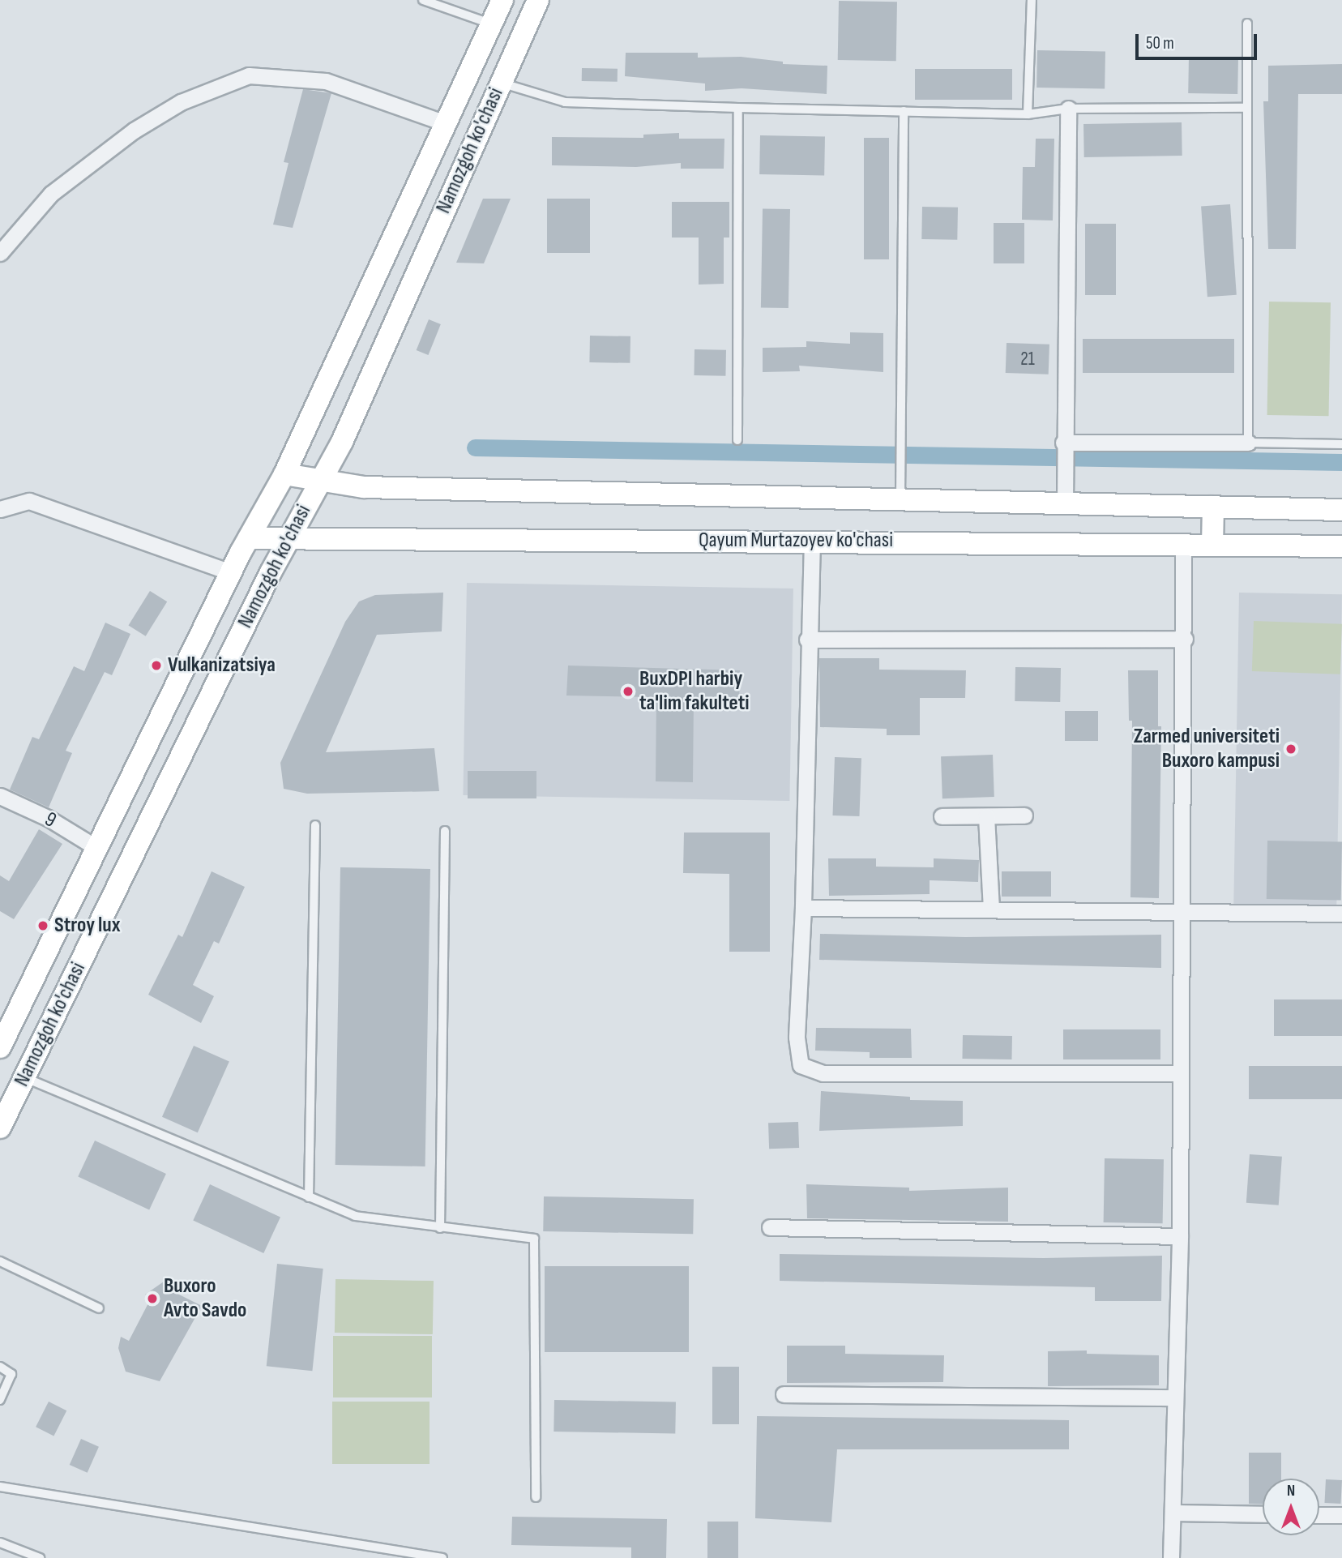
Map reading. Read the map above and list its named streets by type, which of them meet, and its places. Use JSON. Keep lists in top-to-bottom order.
{
  "streets": {
    "main road": ["Namozgoh ko'chasi", "Qayum Murtazoyev ko'chasi"],
    "street": ["9"]
  },
  "crossings": [
    ["Namozgoh ko'chasi", "Qayum Murtazoyev ko'chasi"],
    ["Namozgoh ko'chasi", "9"]
  ],
  "places": [
    "Vulkanizatsiya",
    "BuxDPI harbiy ta'lim fakulteti",
    "Zarmed universiteti Buxoro kampusi",
    "Stroy lux",
    "Buxoro Avto Savdo"
  ],
  "house_numbers": ["21"],
  "scale_bar": "50 m",
  "north": "top"
}
